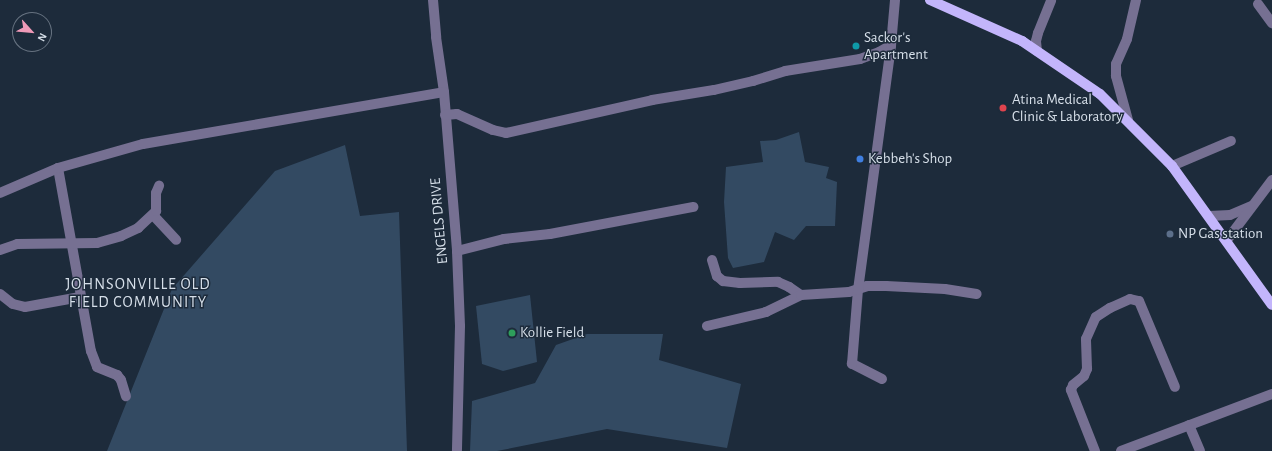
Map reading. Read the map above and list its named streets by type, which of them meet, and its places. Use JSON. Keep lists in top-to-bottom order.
{
  "streets": {
    "street": ["ENGELS DRIVE"]
  },
  "districts": ["JOHNSONVILLE OLD FIELD COMMUNITY"],
  "places": [
    "Sackor's Apartment",
    "Atina Medical Clinic & Laboratory",
    "Kebbeh's Shop",
    "NP Gas station",
    "Kollie Field"
  ],
  "north": "bottom right"
}
